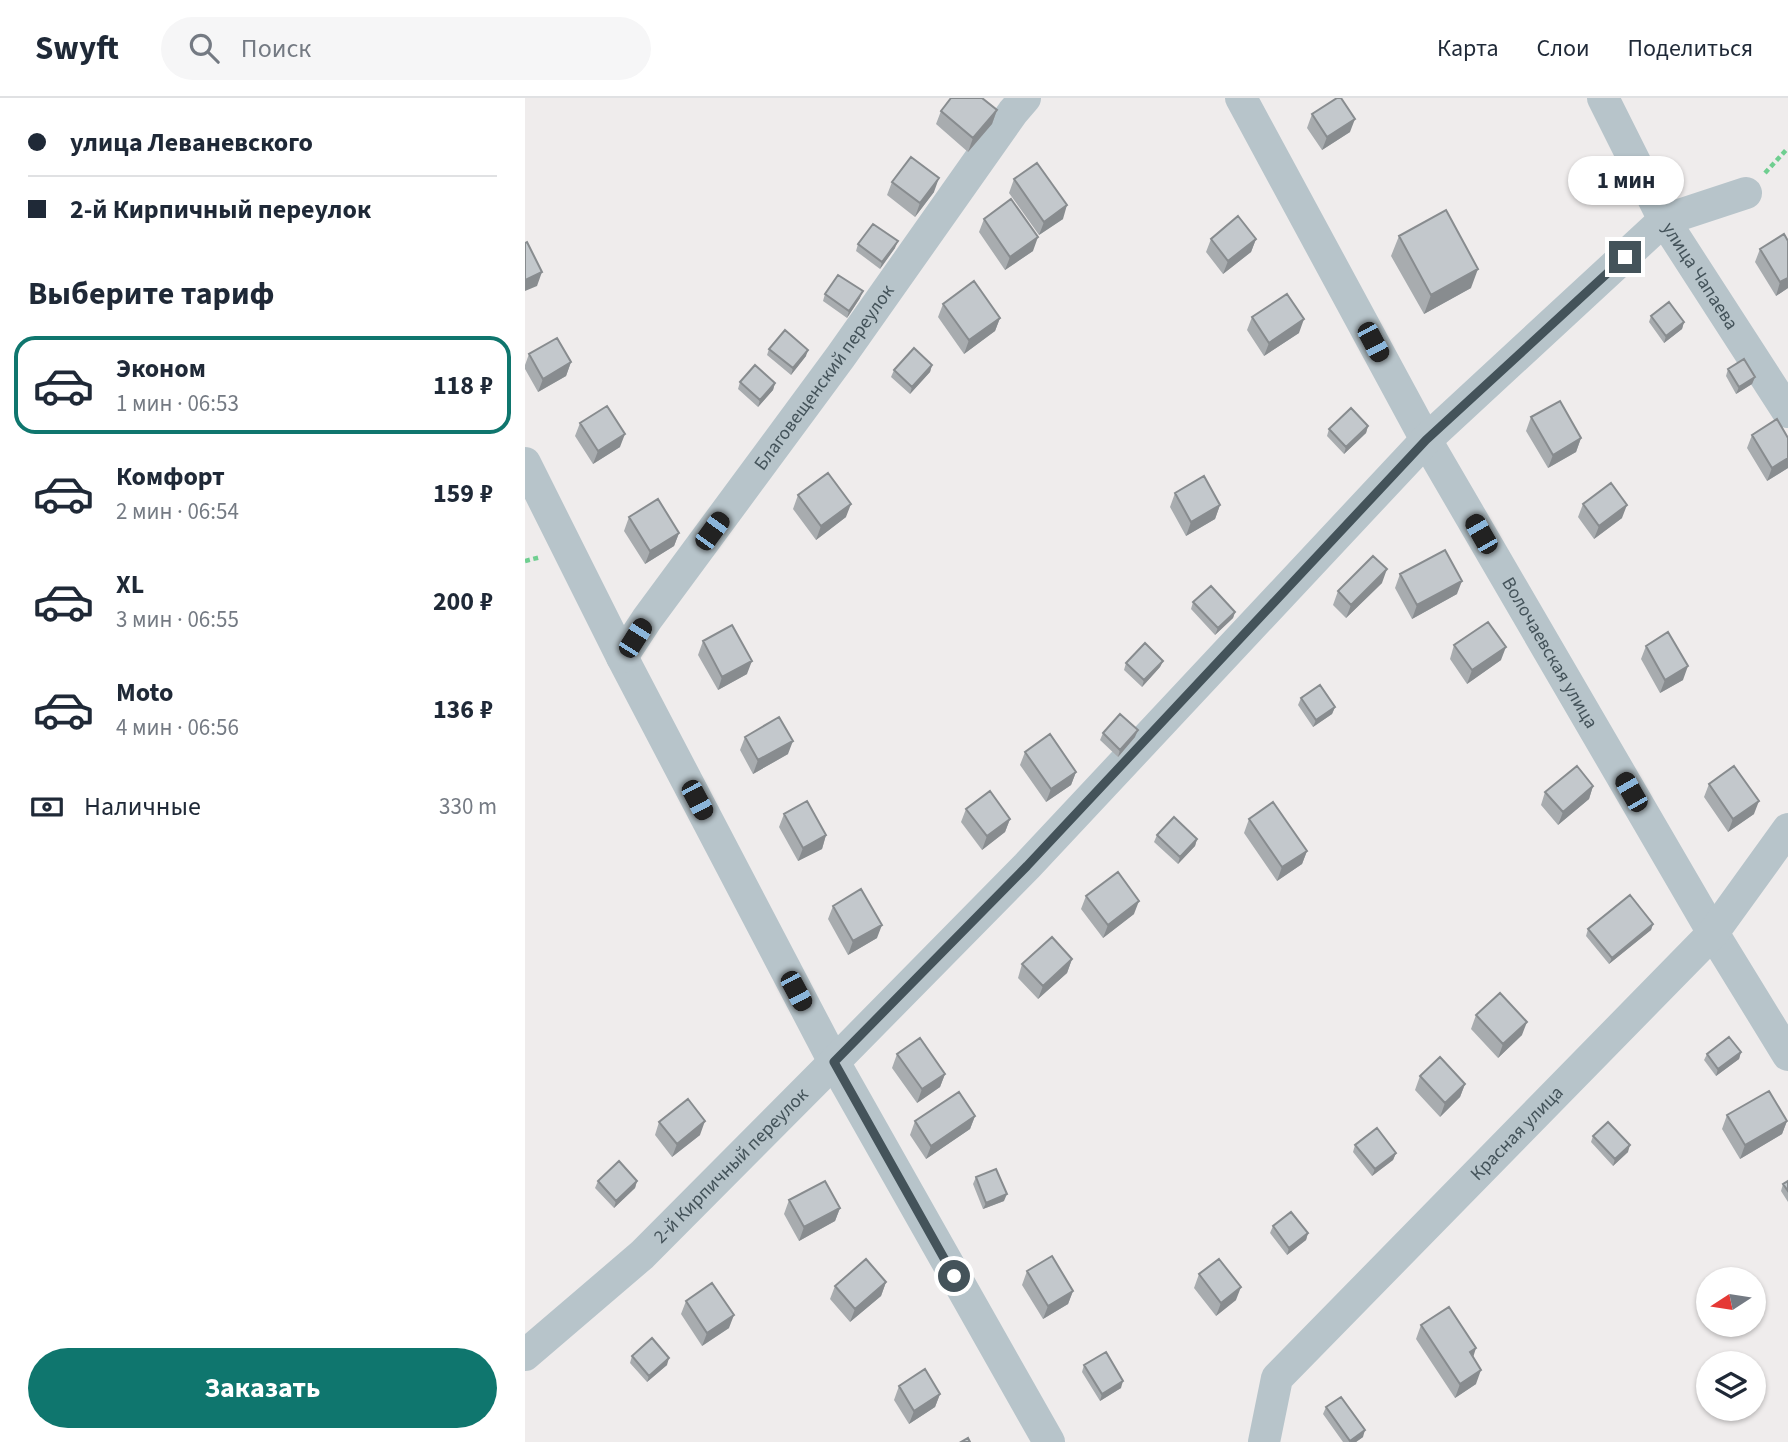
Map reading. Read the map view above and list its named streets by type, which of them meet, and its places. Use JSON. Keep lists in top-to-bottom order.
{
  "streets": {
    "street": [
      "улица Чапаева",
      "Благовещенский переулок",
      "Волочаевская улица",
      "Красная улица",
      "2-й Кирпичный переулок"
    ]
  },
  "crossings": [
    ["улица Чапаева", "2-й Кирпичный переулок"],
    ["Волочаевская улица", "Красная улица"],
    ["Волочаевская улица", "2-й Кирпичный переулок"]
  ],
  "north": "left",
  "page": {
    "header": "Swyft",
    "search": "Поиск",
    "nav": ["Карта", "Слои", "Поделиться"],
    "banner": ["улица Леваневского", "2-й Кирпичный переулок"],
    "bubble": "1 мин",
    "heading": "Выберите тариф",
    "list": [
      {
        "name": "Эконом",
        "note": "1 мин · 06:53",
        "value": "118 ₽"
      },
      {
        "name": "Комфорт",
        "note": "2 мин · 06:54",
        "value": "159 ₽"
      },
      {
        "name": "XL",
        "note": "3 мин · 06:55",
        "value": "200 ₽"
      },
      {
        "name": "Moto",
        "note": "4 мин · 06:56",
        "value": "136 ₽"
      }
    ],
    "pay": ["Наличные", "330 m"],
    "buttons": "Заказать"
  }
}
